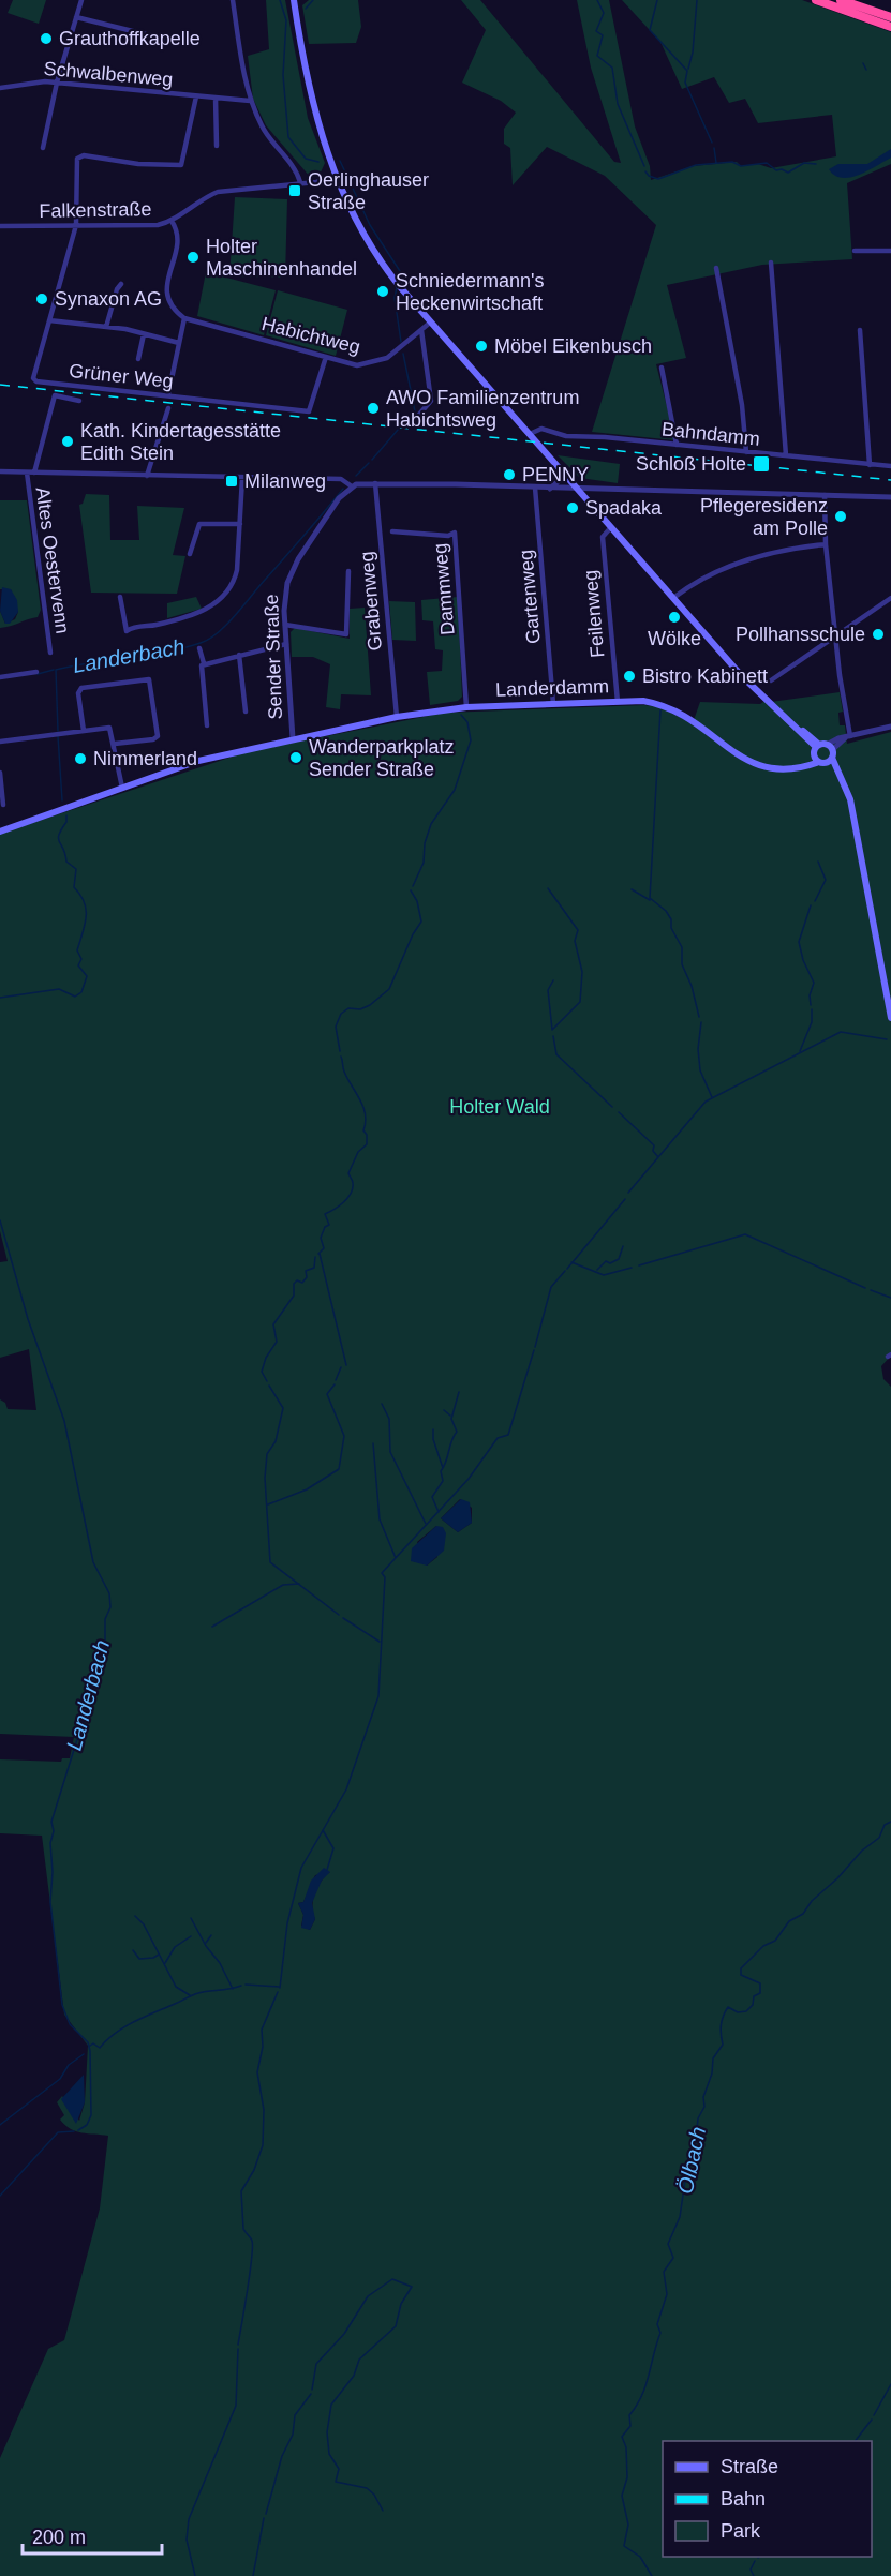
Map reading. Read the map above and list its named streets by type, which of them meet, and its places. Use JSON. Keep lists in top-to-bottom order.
{
  "streets": {
    "main road": ["Sender Straße", "Landerdamm"],
    "street": [
      "Schwalbenweg",
      "Falkenstraße",
      "Habichtweg",
      "Grüner Weg",
      "Bahndamm",
      "Altes Oestervenn",
      "Dammweg",
      "Gartenweg",
      "Grabenweg",
      "Feilenweg"
    ]
  },
  "crossings": [
    ["Schwalbenweg", "Grüner Weg"],
    ["Falkenstraße", "Grüner Weg"],
    ["Habichtweg", "Grüner Weg"],
    ["Dammweg", "Landerdamm"],
    ["Gartenweg", "Landerdamm"],
    ["Grabenweg", "Landerdamm"],
    ["Feilenweg", "Landerdamm"],
    ["Sender Straße", "Landerdamm"]
  ],
  "water": ["Landerbach", "Ölbach"],
  "parks": ["Holter Wald"],
  "places": {
    "other": [
      "Grauthoffkapelle",
      "Holter Maschinenhandel",
      "Schniedermann's Heckenwirtschaft",
      "Synaxon AG",
      "Möbel Eikenbusch",
      "AWO Familienzentrum Habichtsweg",
      "Kath. Kindertagesstätte Edith Stein",
      "PENNY",
      "Spadaka",
      "Pflegeresidenz am Polle",
      "Wölke",
      "Pollhansschule",
      "Bistro Kabinett",
      "Wanderparkplatz Sender Straße",
      "Nimmerland"
    ],
    "transit": ["Oerlinghauser Straße", "Schloß Holte", "Milanweg"]
  },
  "legend": ["Straße", "Bahn", "Park"],
  "scale_bar": "200 m"
}
